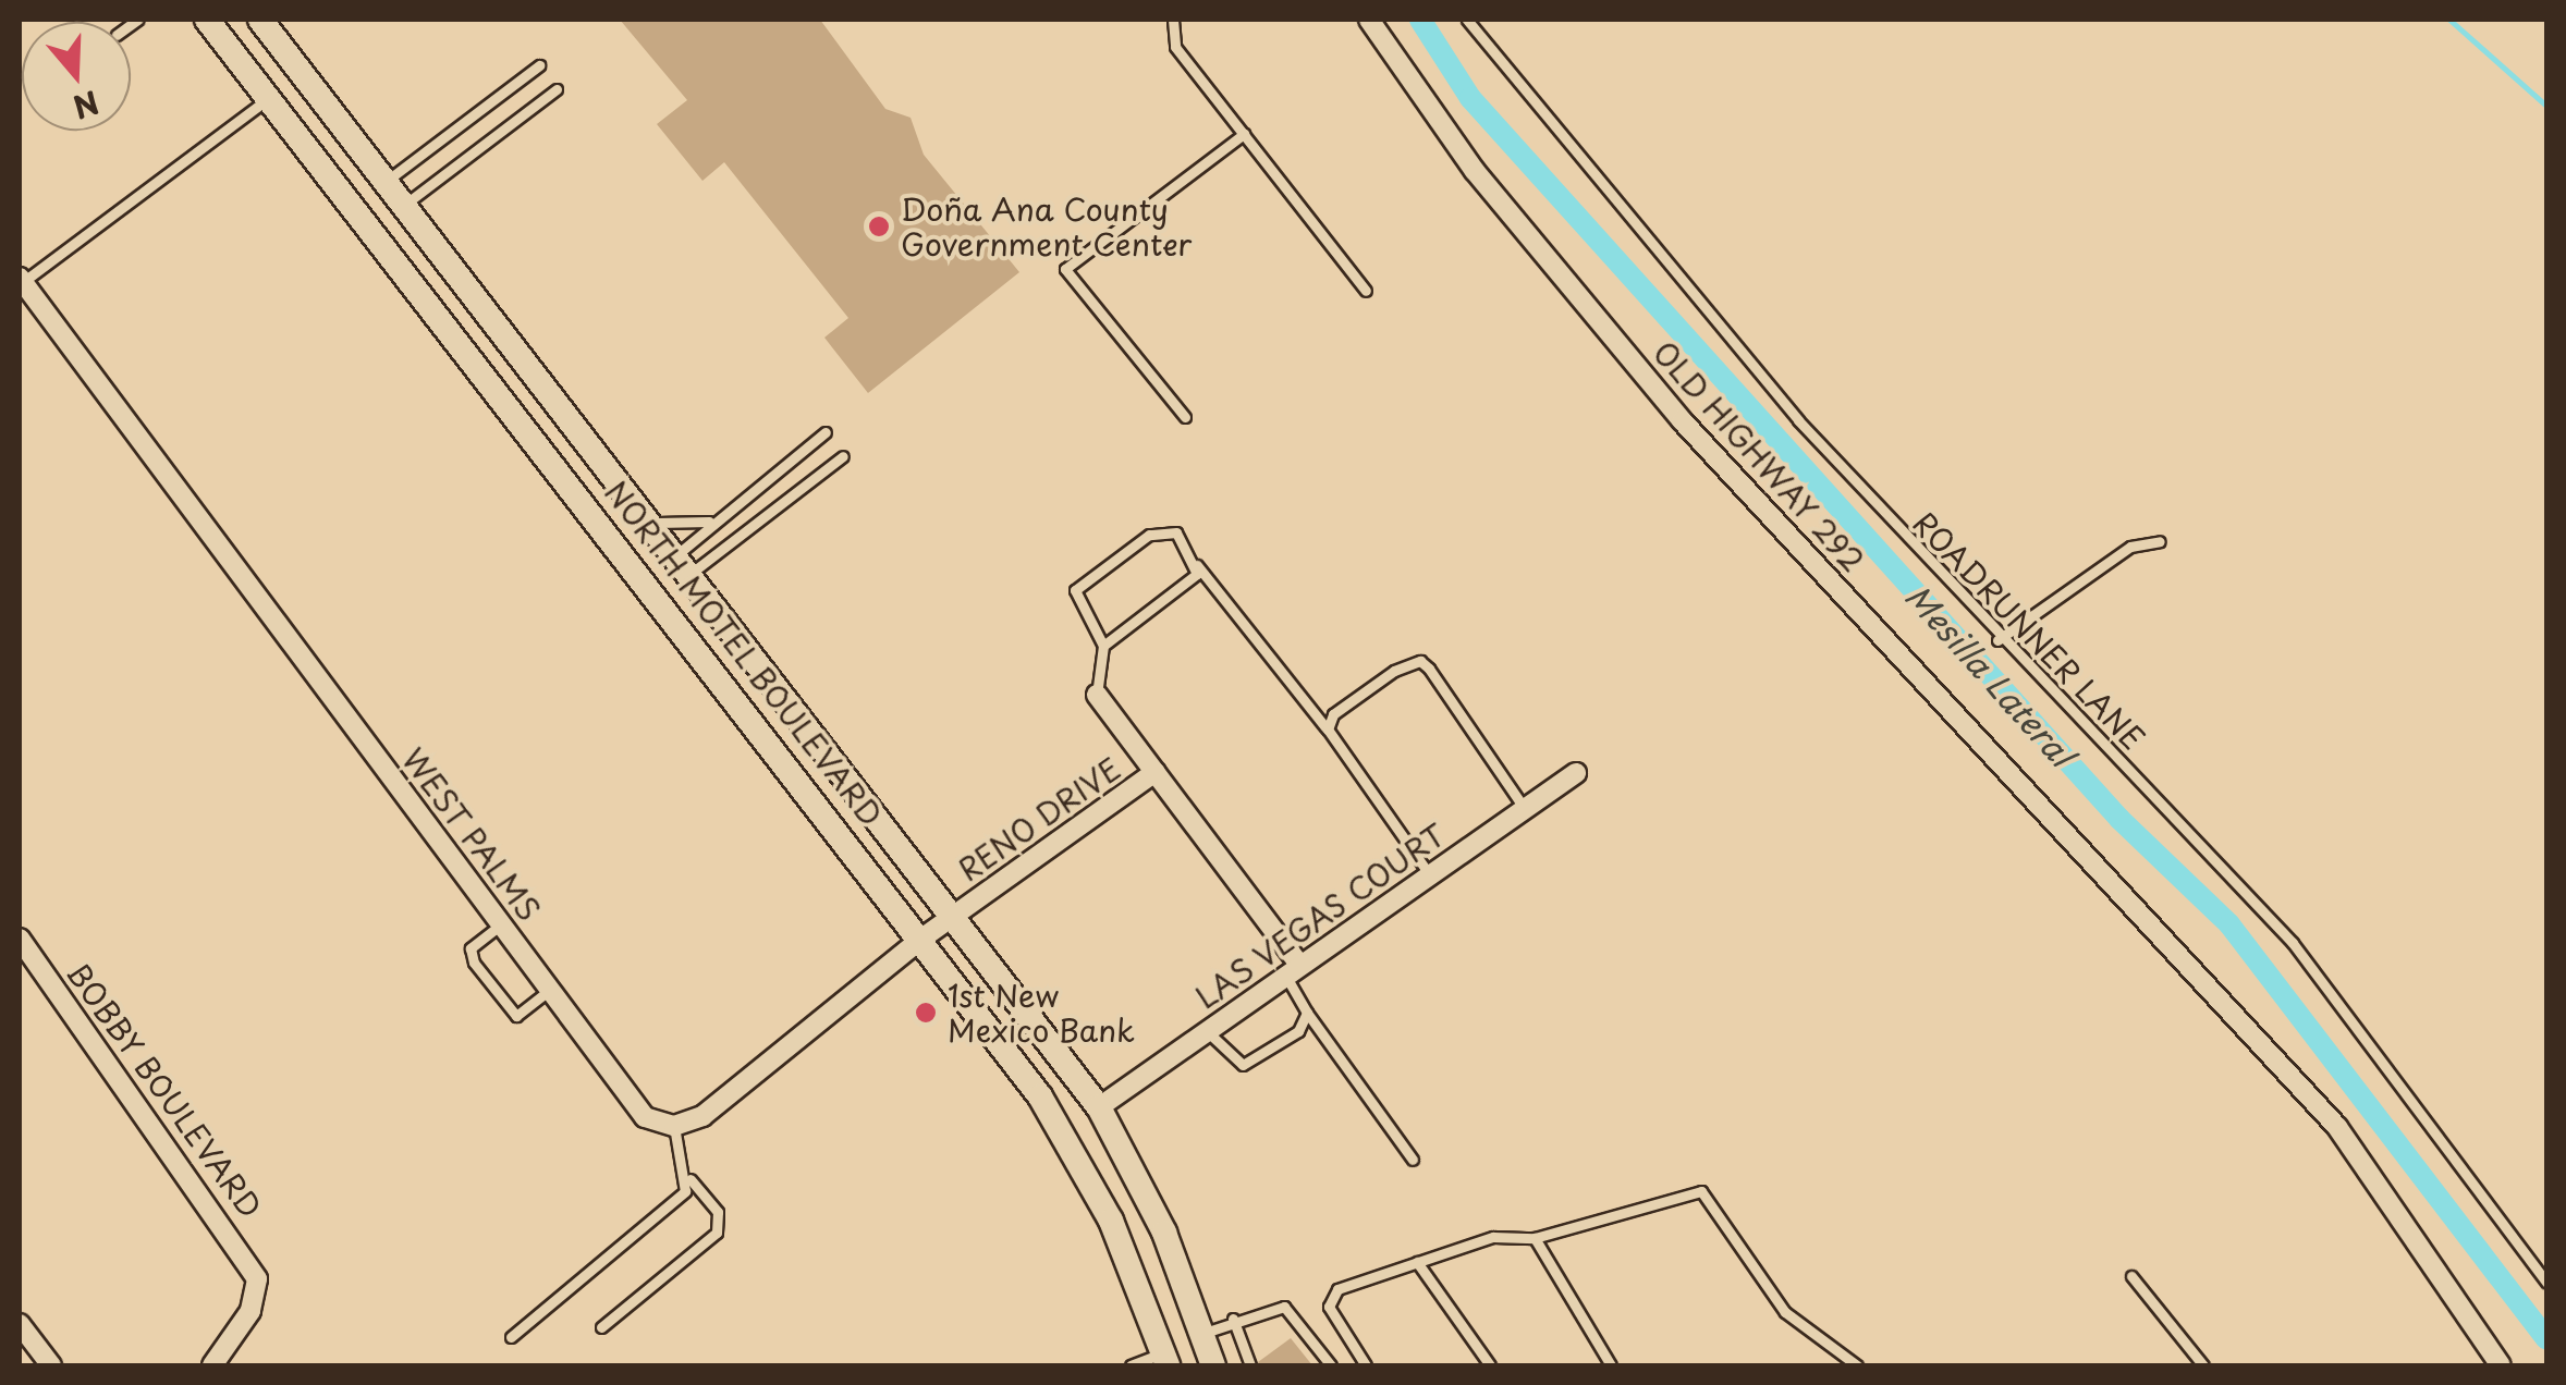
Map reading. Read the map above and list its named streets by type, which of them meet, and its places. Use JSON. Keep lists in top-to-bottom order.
{
  "streets": {
    "main road": ["NORTH MOTEL BOULEVARD"],
    "street": [
      "OLD HIGHWAY 292",
      "RENO DRIVE",
      "WEST PALMS",
      "LAS VEGAS COURT",
      "BOBBY BOULEVARD"
    ],
    "lane": ["ROADRUNNER LANE"]
  },
  "crossings": [
    ["NORTH MOTEL BOULEVARD", "RENO DRIVE"],
    ["NORTH MOTEL BOULEVARD", "LAS VEGAS COURT"]
  ],
  "water": ["Mesilla Lateral"],
  "places": ["Doña Ana County Government Center", "1st New Mexico Bank"],
  "north": "bottom"
}
